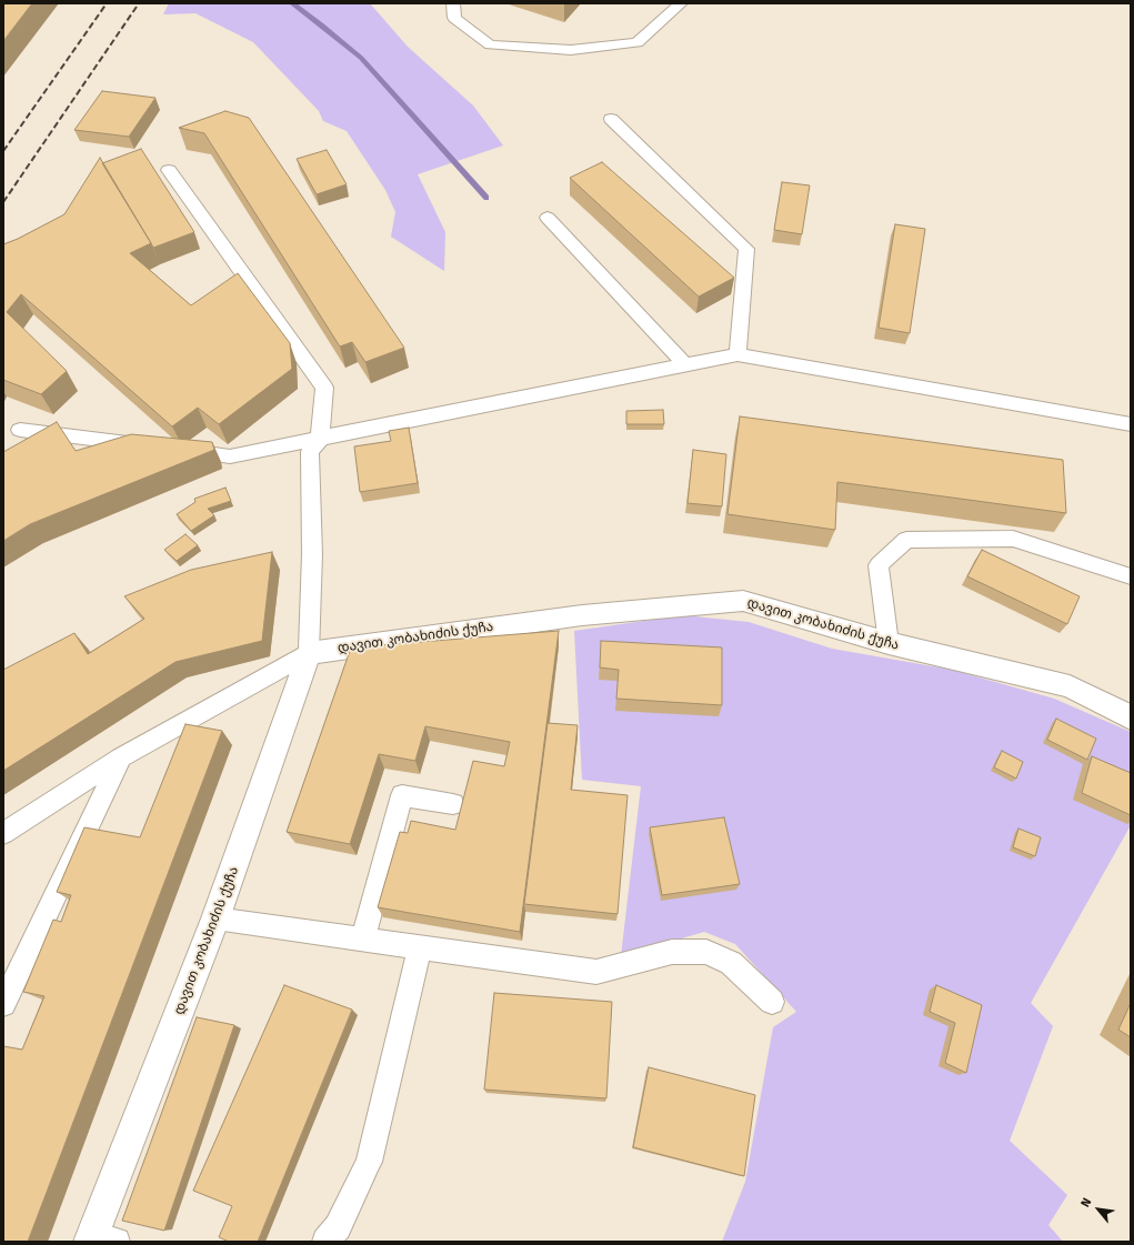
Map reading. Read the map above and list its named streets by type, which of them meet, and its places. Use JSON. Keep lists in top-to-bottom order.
{
  "streets": {
    "street": ["დავით კობახიძის ქუჩა"]
  },
  "north": "top left"
}
